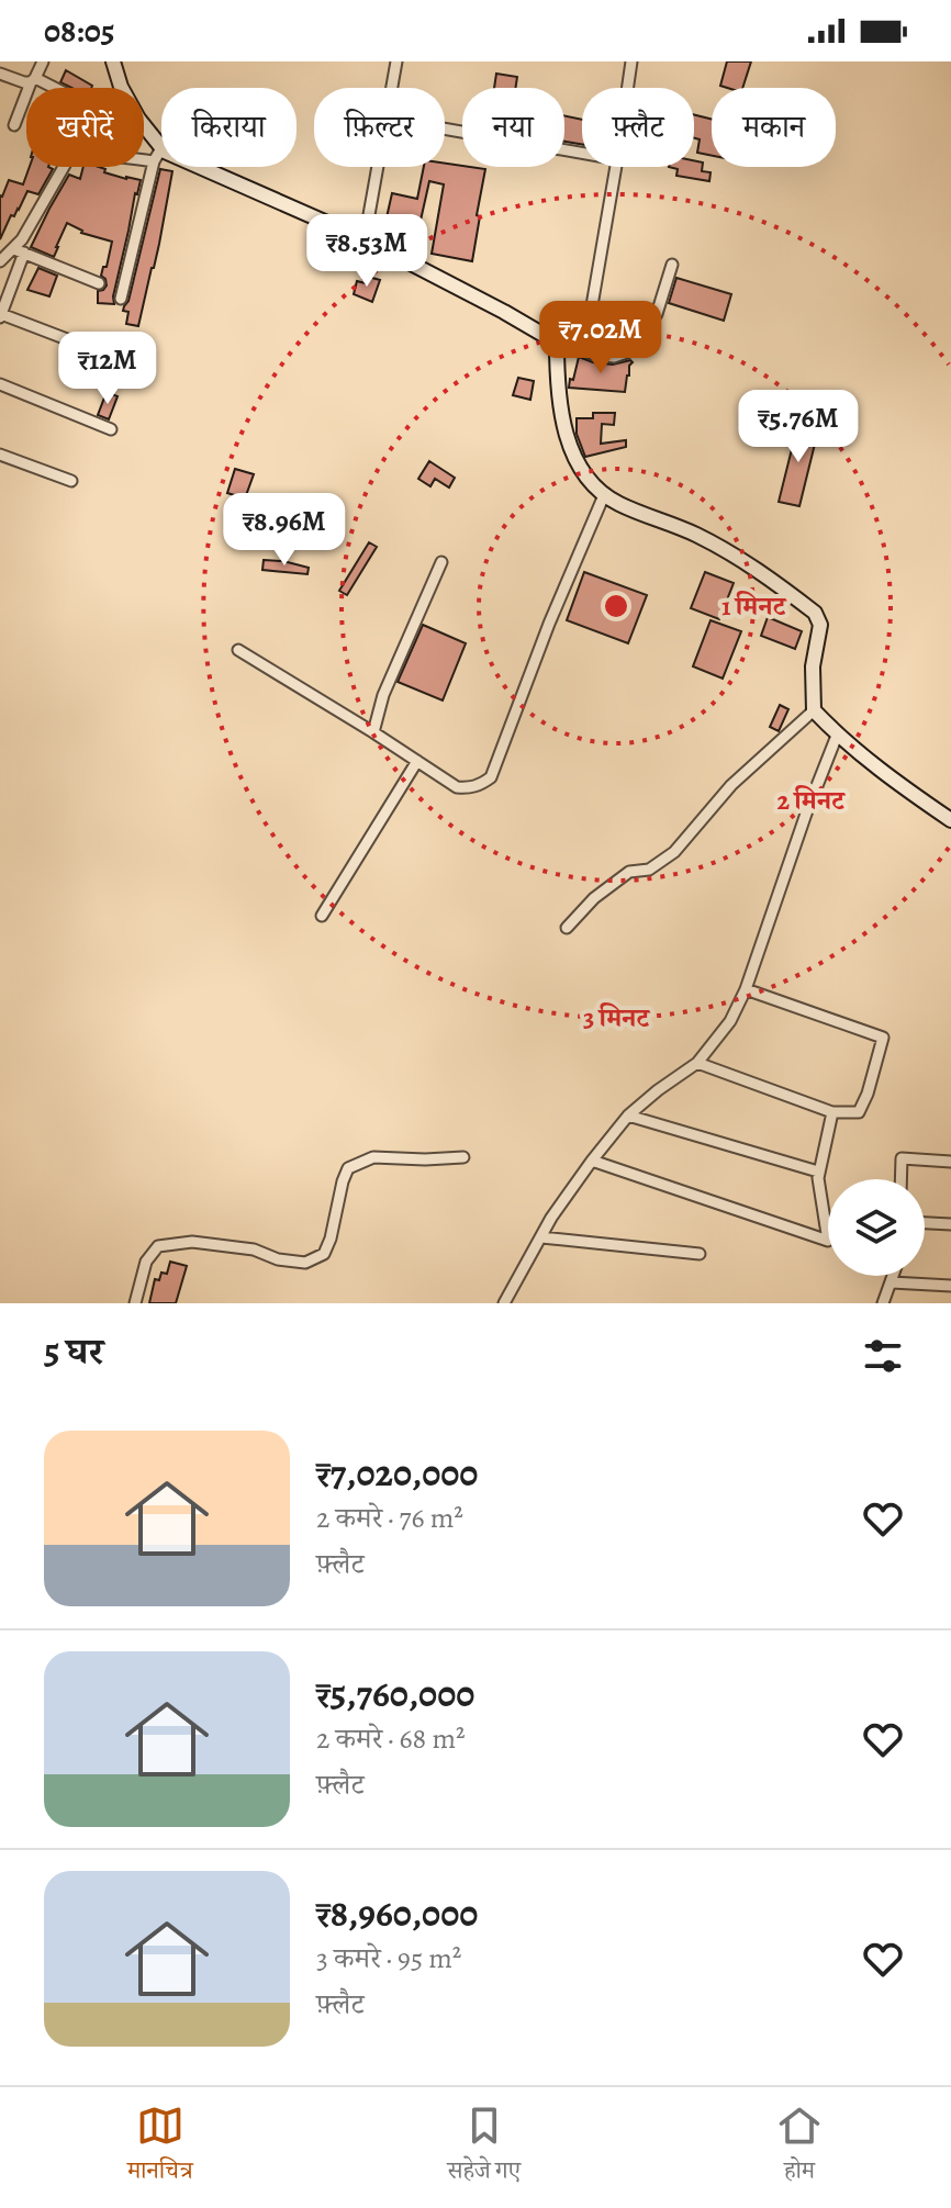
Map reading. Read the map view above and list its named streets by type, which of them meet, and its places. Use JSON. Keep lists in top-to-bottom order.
{
  "page": {
    "status": "08:05",
    "chip": [
      "खरीदें",
      "किराया",
      "फ़िल्टर",
      "नया",
      "फ़्लैट",
      "मकान"
    ],
    "price": [
      "₹8.53M",
      "₹7.02M",
      "₹12M",
      "₹5.76M",
      "₹8.96M"
    ],
    "heading": "5 घर",
    "list": [
      {
        "name": "₹7,020,000",
        "note": "2 कमरे · 76 m² · फ़्लैट"
      },
      {
        "name": "₹5,760,000",
        "note": "2 कमरे · 68 m² · फ़्लैट"
      },
      {
        "name": "₹8,960,000",
        "note": "3 कमरे · 95 m² · फ़्लैट"
      }
    ],
    "tabs": ["मानचित्र", "सहेजे गए", "होम"]
  },
  "rings": ["1 मिनट", "2 मिनट", "3 मिनट"]
}
